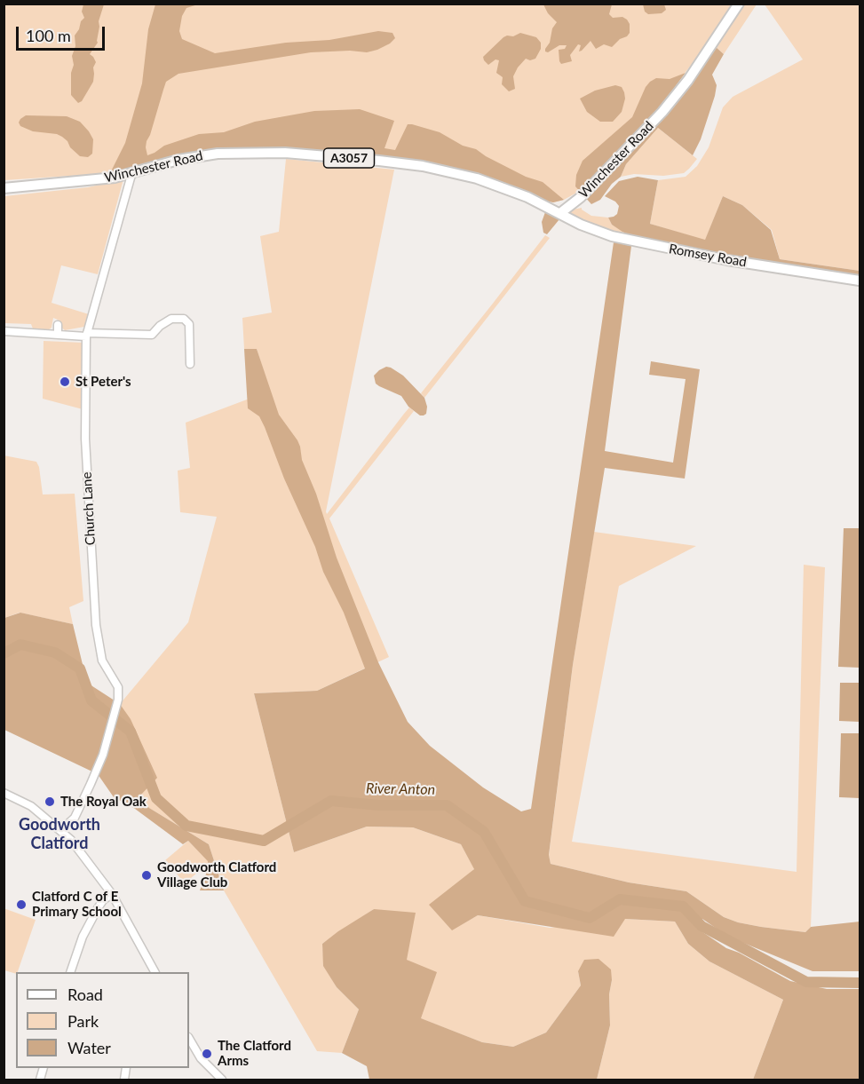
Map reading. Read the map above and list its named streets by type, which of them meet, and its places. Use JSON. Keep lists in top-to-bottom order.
{
  "streets": {
    "main road": ["A3057", "Winchester Road", "Romsey Road"],
    "street": ["Church Lane"]
  },
  "crossings": [
    ["Winchester Road", "Romsey Road"],
    ["Winchester Road", "Church Lane"]
  ],
  "districts": ["Goodworth Clatford"],
  "water": ["River Anton"],
  "places": [
    "St Peter's",
    "The Royal Oak",
    "Goodworth Clatford Village Club",
    "Clatford C of E Primary School",
    "The Clatford Arms"
  ],
  "legend": ["Road", "Park", "Water"],
  "scale_bar": "100 m"
}
